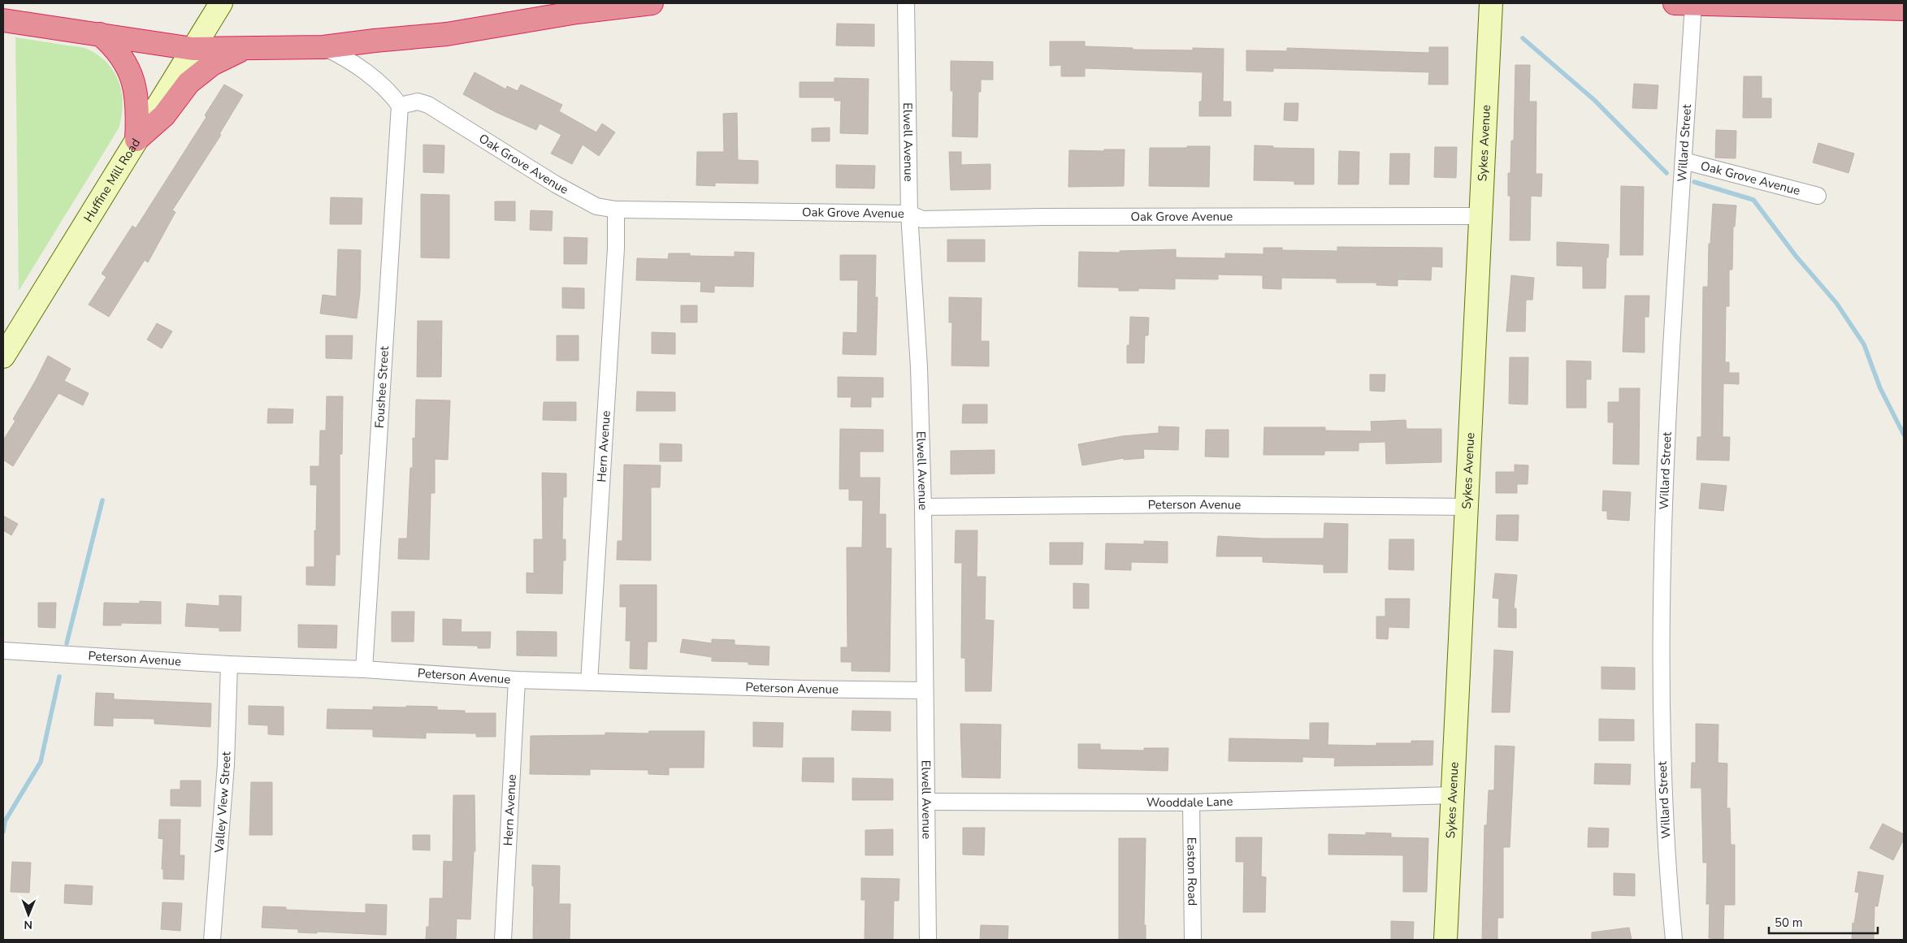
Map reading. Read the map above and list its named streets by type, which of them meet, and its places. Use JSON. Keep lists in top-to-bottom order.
{
  "streets": {
    "street": [
      "Elwell Avenue",
      "Sykes Avenue",
      "Willard Street",
      "Oak Grove Avenue",
      "Huffine Mill Road",
      "Foushee Street",
      "Hern Avenue",
      "Peterson Avenue",
      "Wooddale Lane",
      "Valley View Street",
      "Easton Road"
    ]
  },
  "crossings": [
    ["Elwell Avenue", "Oak Grove Avenue"],
    ["Elwell Avenue", "Peterson Avenue"],
    ["Elwell Avenue", "Wooddale Lane"],
    ["Sykes Avenue", "Oak Grove Avenue"],
    ["Sykes Avenue", "Peterson Avenue"],
    ["Sykes Avenue", "Wooddale Lane"],
    ["Willard Street", "Oak Grove Avenue"],
    ["Oak Grove Avenue", "Foushee Street"],
    ["Oak Grove Avenue", "Hern Avenue"],
    ["Foushee Street", "Peterson Avenue"],
    ["Hern Avenue", "Peterson Avenue"],
    ["Peterson Avenue", "Valley View Street"],
    ["Wooddale Lane", "Easton Road"]
  ],
  "scale_bar": "50 m",
  "north": "bottom"
}
